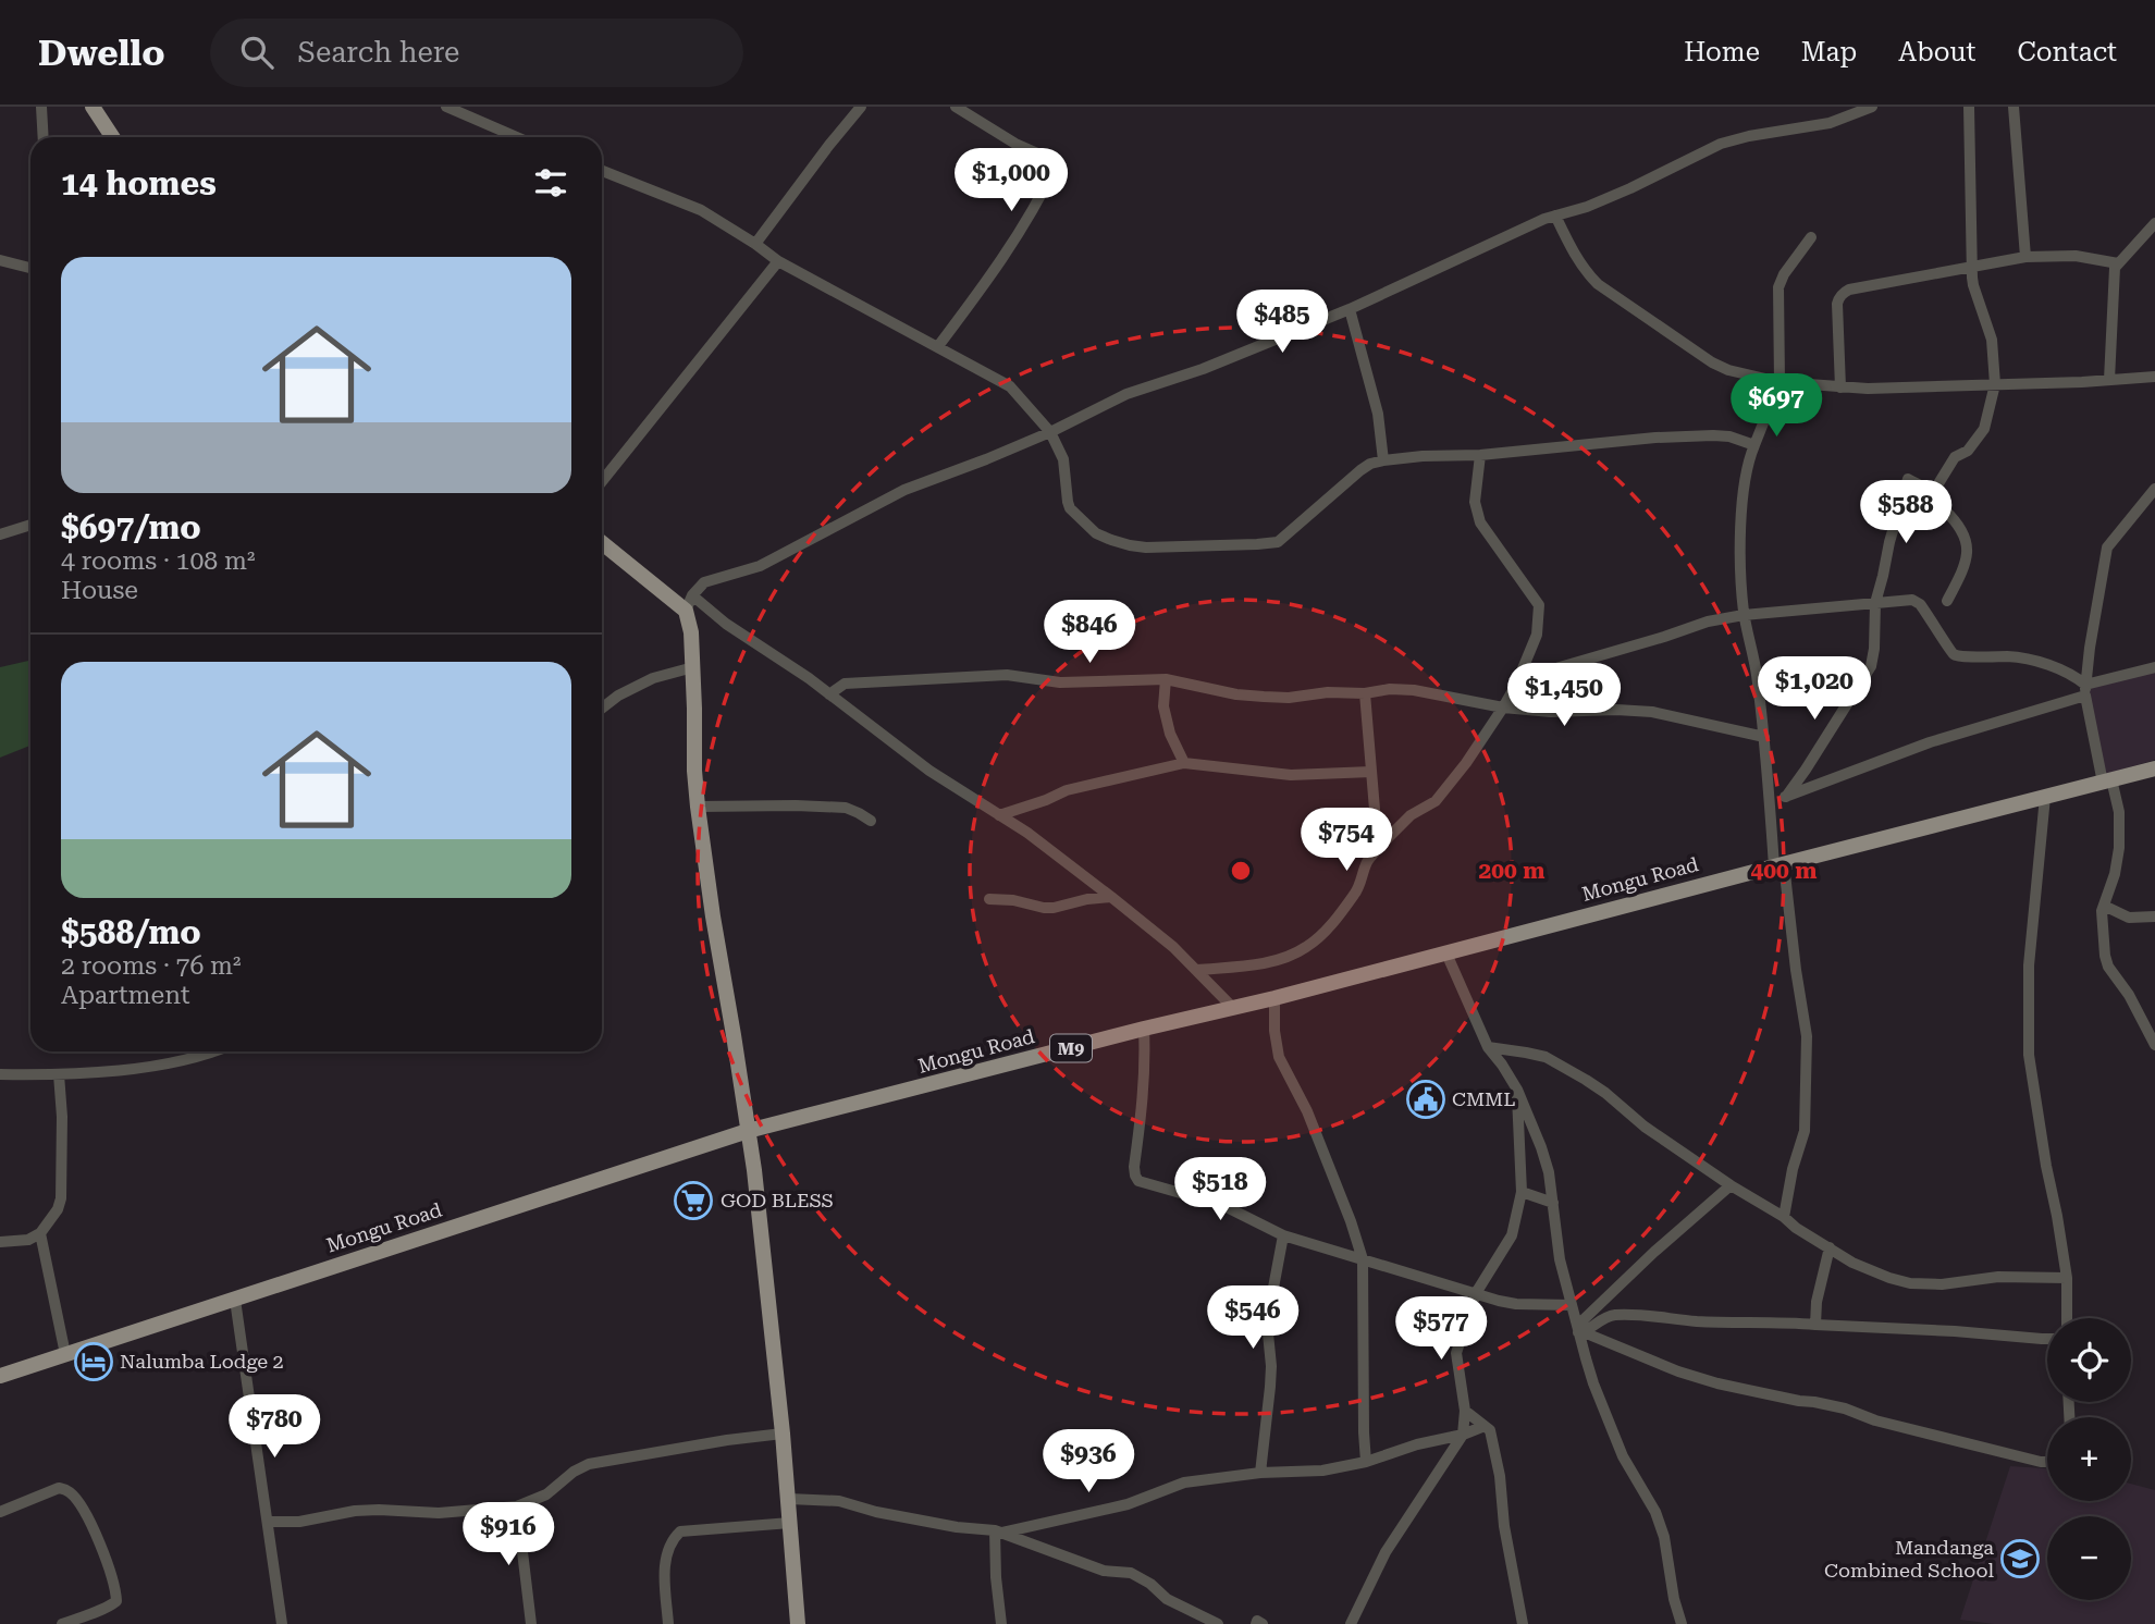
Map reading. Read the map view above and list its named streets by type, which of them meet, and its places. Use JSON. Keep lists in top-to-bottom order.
{
  "streets": {
    "main road": ["Mongu Road", "M9"]
  },
  "places": {
    "public building": ["CMML"],
    "supermarket": ["GOD BLESS"],
    "hotel": ["Nalumba Lodge 2"],
    "school or university": ["Mandanga Combined School"]
  },
  "page": {
    "header": "Dwello",
    "search": "Search here",
    "nav": [
      "Home",
      "Map",
      "About",
      "Contact"
    ],
    "heading": "14 homes",
    "price": [
      "$1,000",
      "$485",
      "$697",
      "$588",
      "$846",
      "$1,020",
      "$1,450",
      "$754",
      "$518",
      "$546",
      "$577",
      "$780",
      "$936",
      "$916"
    ],
    "list": [
      {
        "name": "$697/mo",
        "note": "4 rooms · 108 m² · House"
      },
      {
        "name": "$588/mo",
        "note": "2 rooms · 76 m² · Apartment"
      }
    ],
    "map_buttons": ["+", "−"]
  },
  "rings": ["200 m", "400 m"]
}
